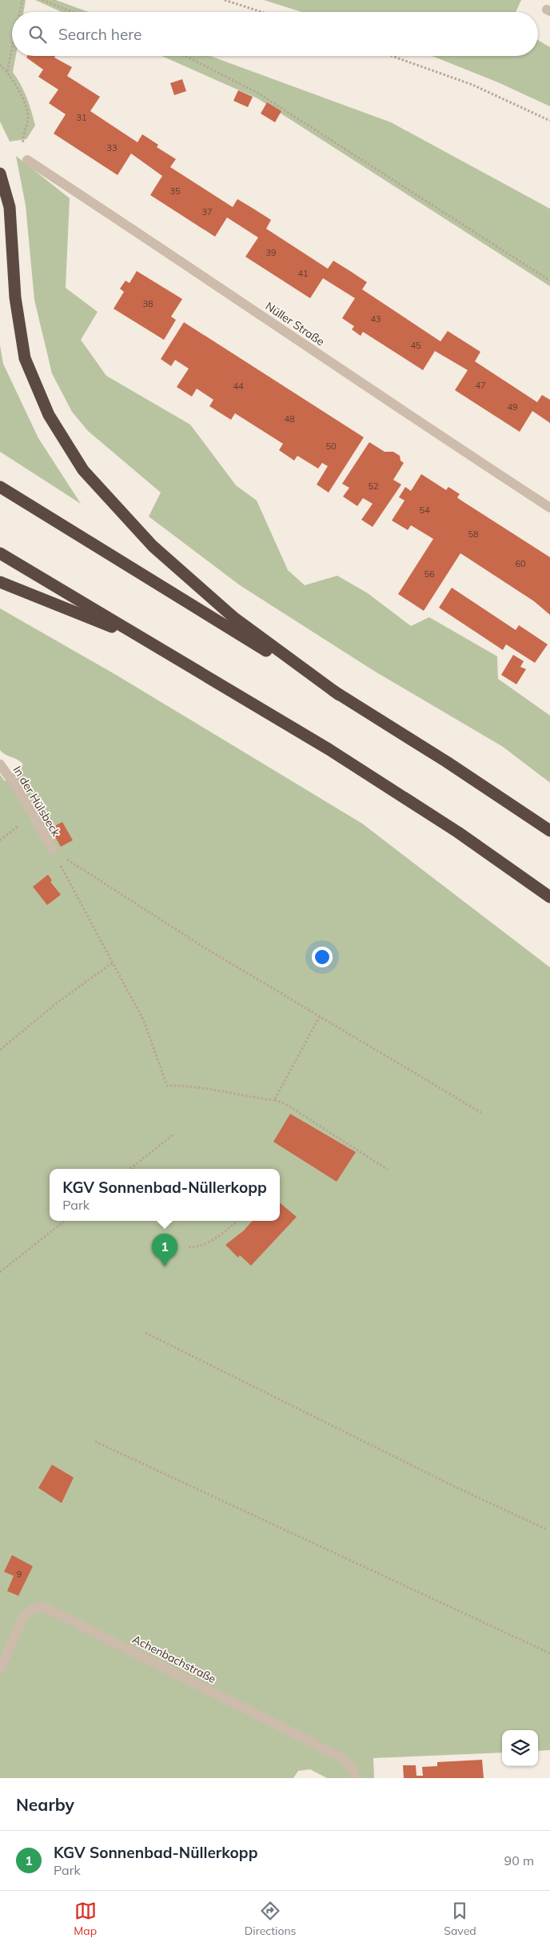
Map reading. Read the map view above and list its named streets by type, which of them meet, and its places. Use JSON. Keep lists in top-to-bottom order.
{
  "streets": {
    "street": ["Nüller Straße", "In der Hülsbeck", "Achenbachstraße"]
  },
  "house_numbers": [
    "31",
    "33",
    "35",
    "37",
    "39",
    "41",
    "38",
    "43",
    "45",
    "47",
    "44",
    "49",
    "48",
    "50",
    "52",
    "54",
    "58",
    "60",
    "56",
    "9"
  ],
  "page": {
    "search": "Search here",
    "popup": ["KGV Sonnenbad-Nüllerkopp", "Park"],
    "pins": "1",
    "heading": "Nearby",
    "list": [
      {
        "mark": "1",
        "name": "KGV Sonnenbad-Nüllerkopp",
        "note": "Park",
        "value": "90 m"
      }
    ],
    "nav": ["Map", "Directions", "Saved"]
  }
}
